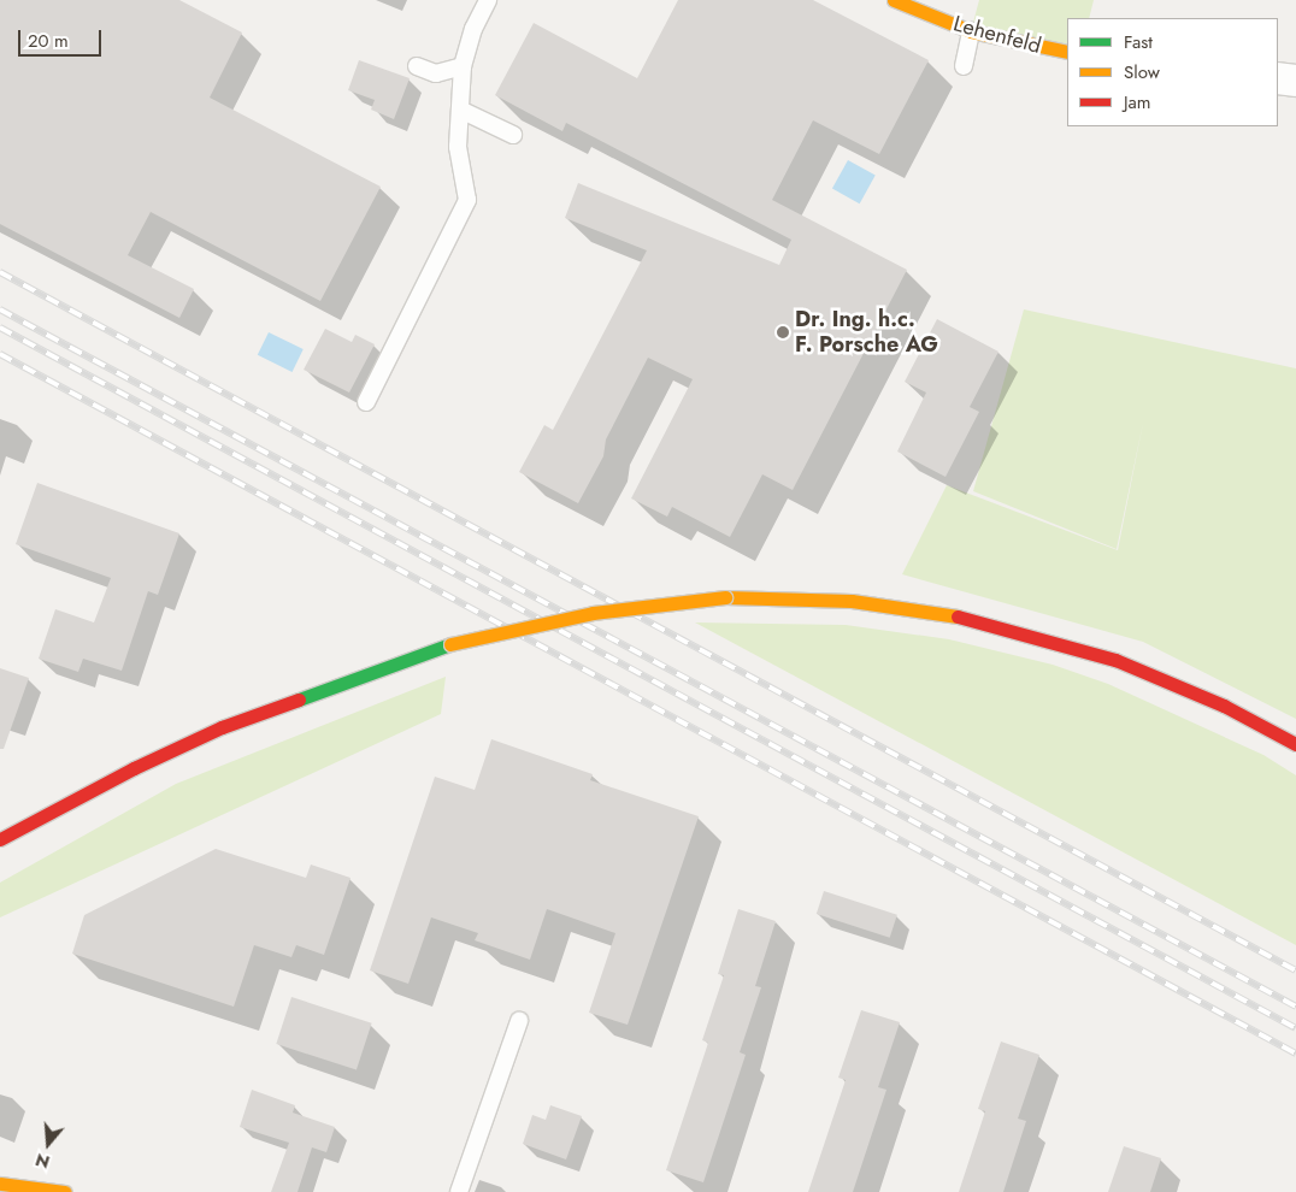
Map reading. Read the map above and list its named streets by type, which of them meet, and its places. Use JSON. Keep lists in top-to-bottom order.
{
  "streets": {
    "main road": ["Lehenfeld"]
  },
  "places": ["Dr. Ing. h.c. F. Porsche AG"],
  "legend": ["Fast", "Slow", "Jam"],
  "scale_bar": "20 m",
  "north": "bottom"
}
